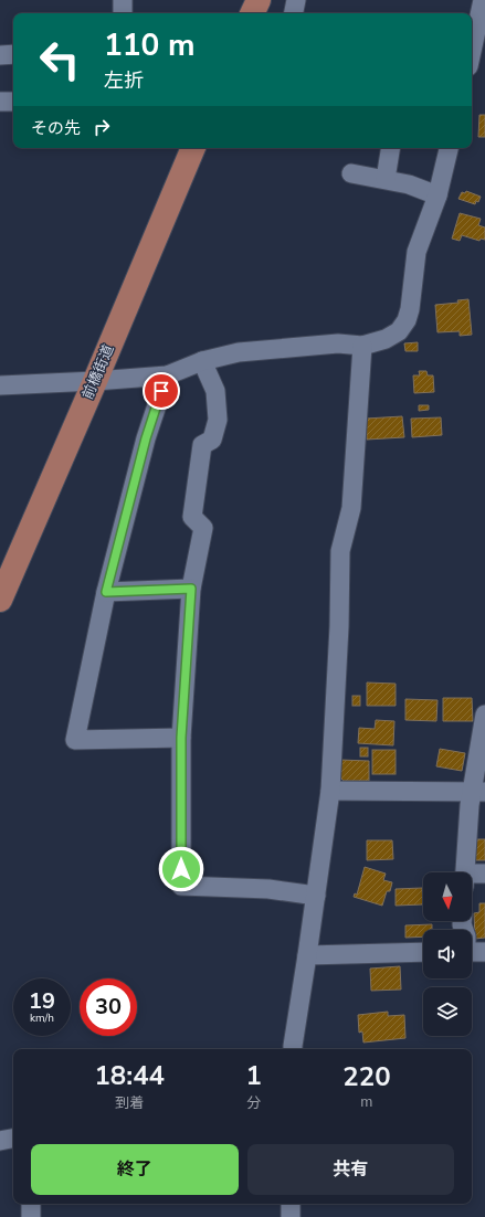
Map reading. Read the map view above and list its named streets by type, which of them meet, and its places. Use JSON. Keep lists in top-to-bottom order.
{
  "streets": {
    "main road": ["前橋街道"]
  },
  "north": "bottom",
  "page": {
    "turn": ["110 m", "左折"],
    "then": "その先",
    "speed": "19 km/h",
    "limit": "30",
    "eta": [
      "18:44",
      "到着",
      "1",
      "分",
      "220",
      "m"
    ],
    "buttons": ["終了", "共有"]
  }
}
